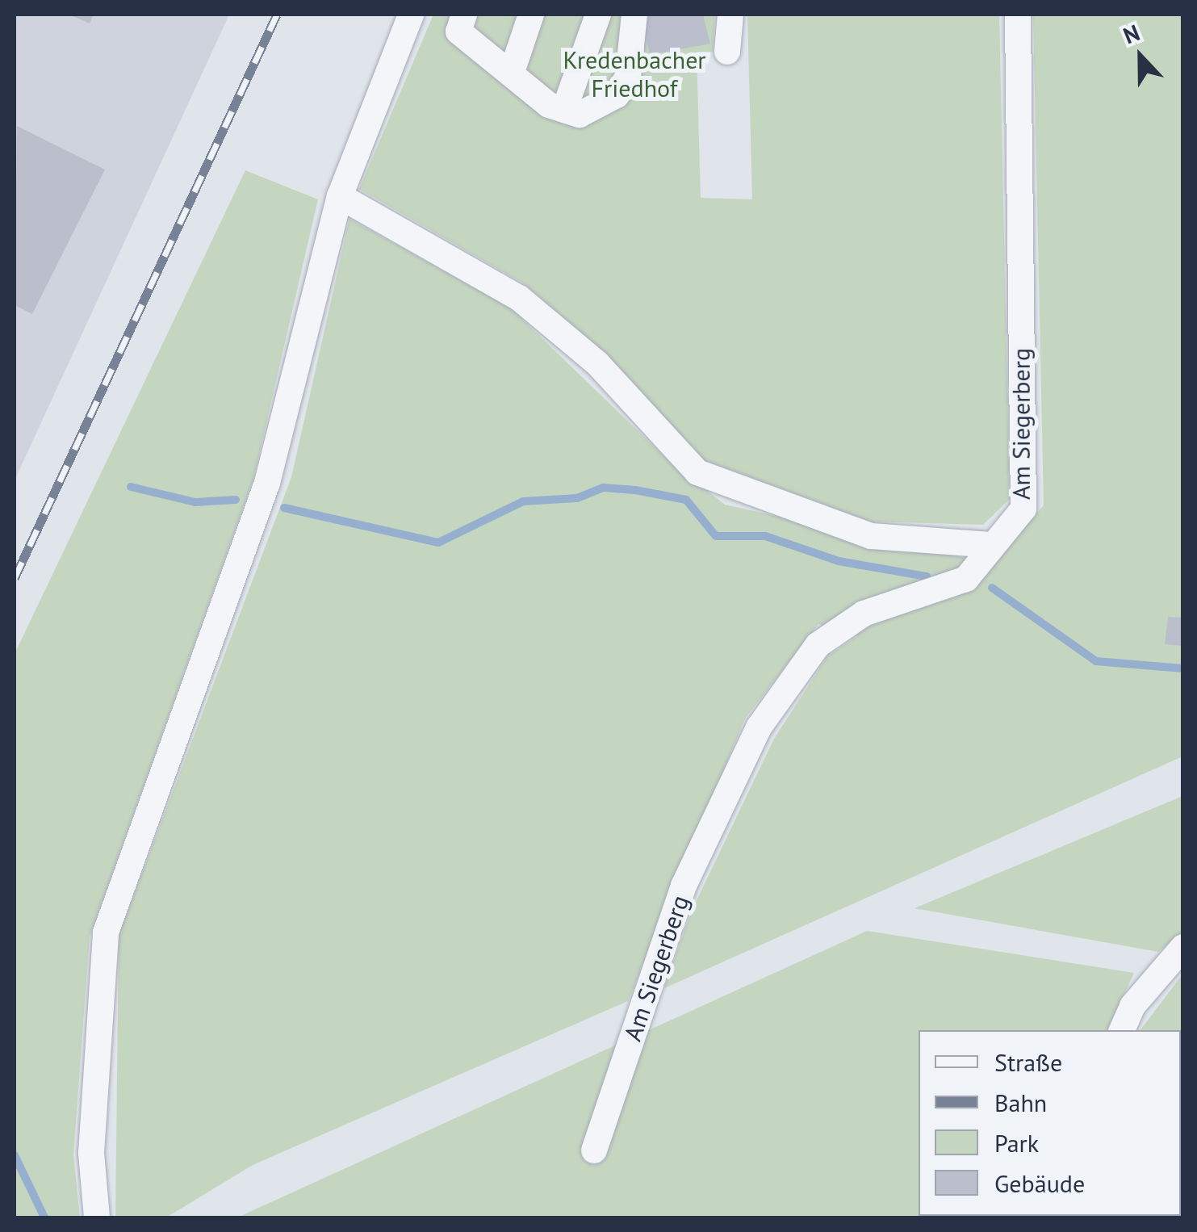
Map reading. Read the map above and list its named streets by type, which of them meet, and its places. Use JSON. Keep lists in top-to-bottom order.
{
  "streets": {
    "street": ["Am Siegerberg"]
  },
  "parks": ["Kredenbacher Friedhof"],
  "legend": [
    "Straße",
    "Bahn",
    "Park",
    "Gebäude"
  ],
  "north": "top"
}
